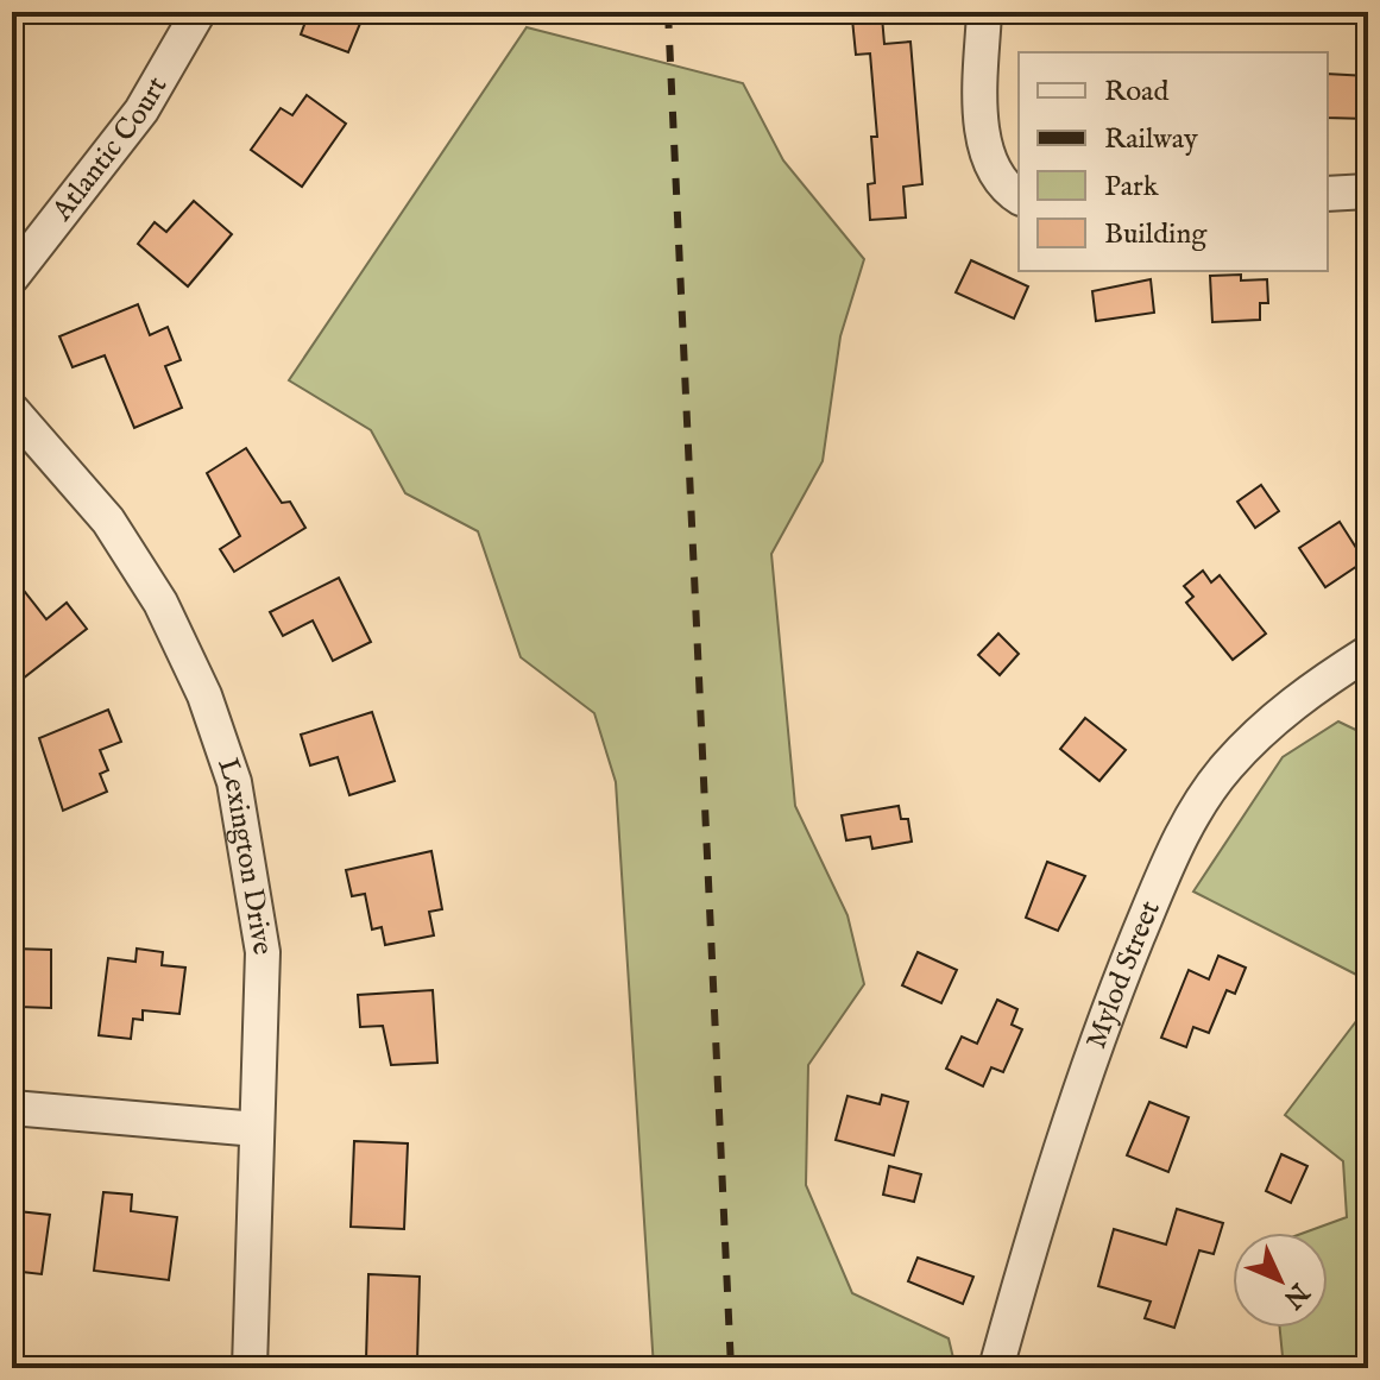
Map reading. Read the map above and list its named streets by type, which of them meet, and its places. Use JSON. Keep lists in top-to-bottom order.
{
  "streets": {
    "street": ["Atlantic Court", "Lexington Drive", "Mylod Street"]
  },
  "legend": [
    "Road",
    "Railway",
    "Park",
    "Building"
  ],
  "north": "bottom right"
}
